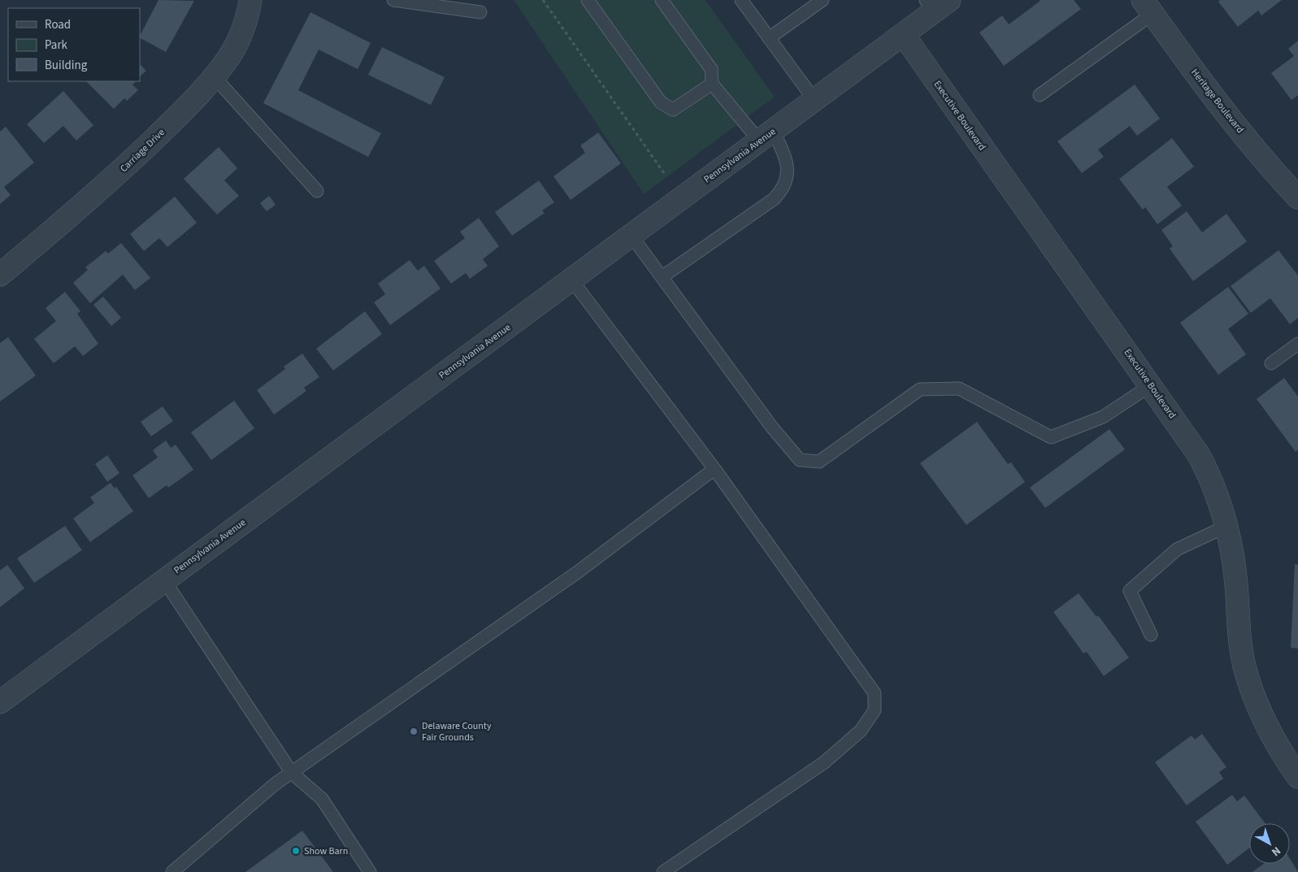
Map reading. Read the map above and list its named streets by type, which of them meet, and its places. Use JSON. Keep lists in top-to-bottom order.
{
  "streets": {
    "street": [
      "Heritage Boulevard",
      "Executive Boulevard",
      "Carriage Drive",
      "Pennsylvania Avenue"
    ]
  },
  "crossings": [
    ["Executive Boulevard", "Pennsylvania Avenue"]
  ],
  "places": ["Delaware County Fair Grounds", "Show Barn"],
  "legend": ["Road", "Park", "Building"],
  "north": "bottom right"
}
